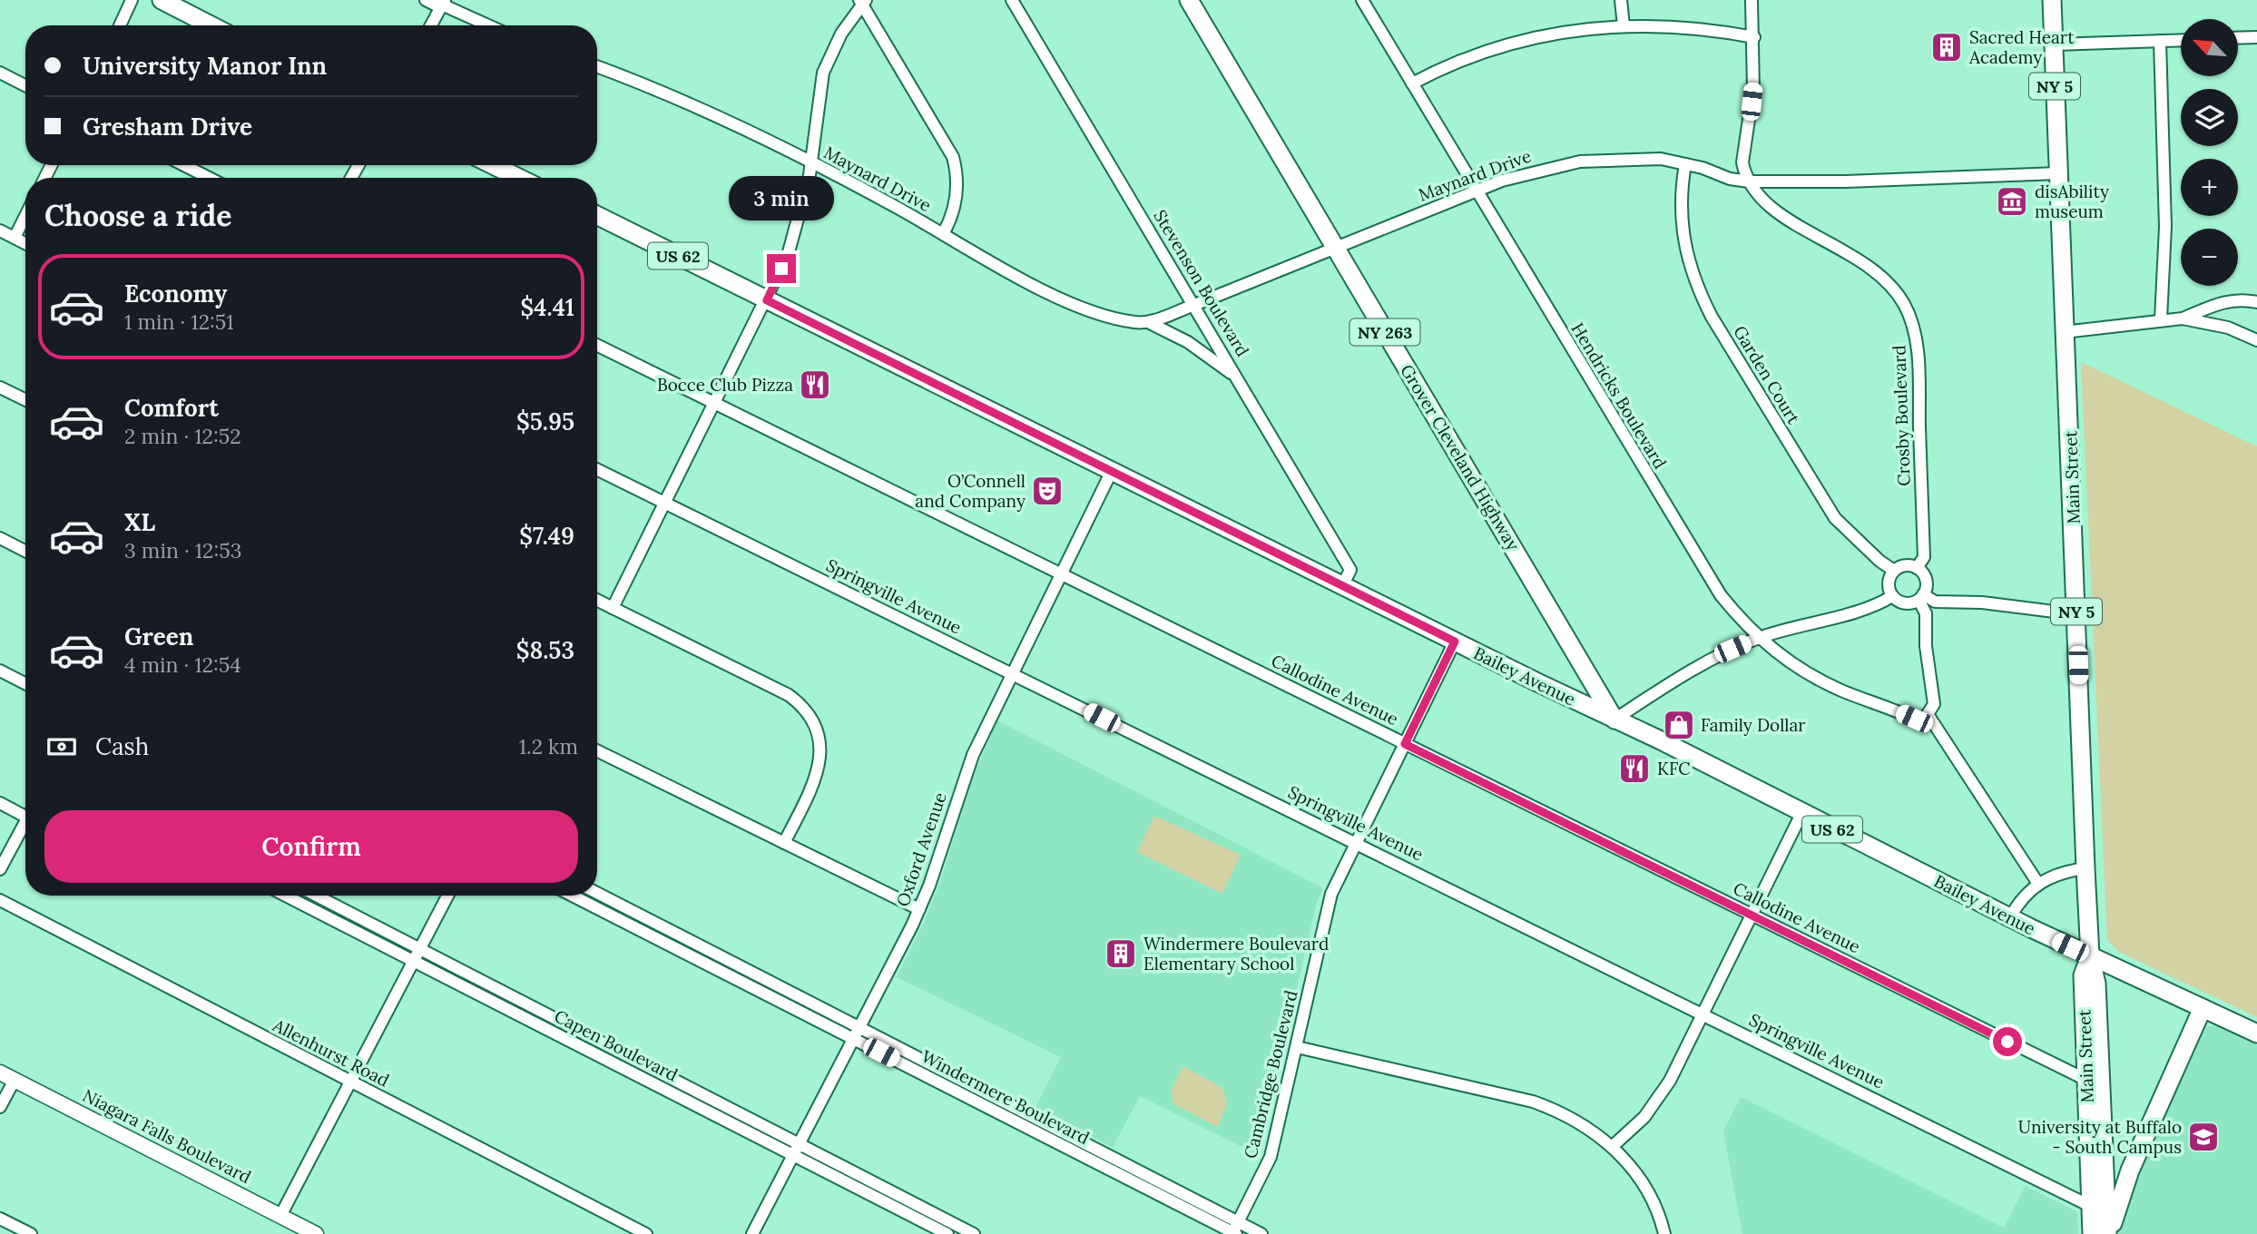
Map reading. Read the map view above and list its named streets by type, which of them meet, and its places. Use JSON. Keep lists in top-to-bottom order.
{
  "streets": {
    "main road": [
      "NY 5",
      "US 62",
      "NY 263",
      "Grover Cleveland Highway",
      "Main Street",
      "Bailey Avenue",
      "Niagara Falls Boulevard"
    ],
    "street": [
      "Maynard Drive",
      "Stevenson Boulevard",
      "Garden Court",
      "Hendricks Boulevard",
      "Crosby Boulevard",
      "Springville Avenue",
      "Callodine Avenue",
      "Oxford Avenue",
      "Capen Boulevard",
      "Allenhurst Road",
      "Cambridge Boulevard",
      "Windermere Boulevard"
    ]
  },
  "crossings": [
    ["Maynard Drive", "Stevenson Boulevard"],
    ["Maynard Drive", "Garden Court"],
    ["Maynard Drive", "Hendricks Boulevard"],
    ["Maynard Drive", "Crosby Boulevard"],
    ["Maynard Drive", "Grover Cleveland Highway"],
    ["Maynard Drive", "Main Street"],
    ["Stevenson Boulevard", "Bailey Avenue"],
    ["Garden Court", "Crosby Boulevard"],
    ["Hendricks Boulevard", "Crosby Boulevard"],
    ["Grover Cleveland Highway", "Bailey Avenue"],
    ["Main Street", "Springville Avenue"],
    ["Main Street", "Bailey Avenue"],
    ["Main Street", "Callodine Avenue"],
    ["Springville Avenue", "Oxford Avenue"],
    ["Springville Avenue", "Cambridge Boulevard"],
    ["Bailey Avenue", "Oxford Avenue"],
    ["Bailey Avenue", "Cambridge Boulevard"],
    ["Callodine Avenue", "Oxford Avenue"],
    ["Callodine Avenue", "Cambridge Boulevard"],
    ["Oxford Avenue", "Capen Boulevard"],
    ["Oxford Avenue", "Windermere Boulevard"],
    ["Cambridge Boulevard", "Windermere Boulevard"]
  ],
  "places": {
    "building": ["Sacred Heart Academy", "Windermere Boulevard Elementary School"],
    "museum": ["disAbility museum"],
    "restaurant": ["Bocce Club Pizza", "KFC"],
    "theatre": ["O’Connell and Company"],
    "shop": ["Family Dollar"],
    "school or university": ["University at Buffalo - South Campus"]
  },
  "north": "top left",
  "page": {
    "map_buttons": ["+", "−"],
    "banner": ["University Manor Inn", "Gresham Drive"],
    "bubble": "3 min",
    "heading": "Choose a ride",
    "list": [
      {
        "name": "Economy",
        "note": "1 min · 12:51",
        "value": "$4.41"
      },
      {
        "name": "Comfort",
        "note": "2 min · 12:52",
        "value": "$5.95"
      },
      {
        "name": "XL",
        "note": "3 min · 12:53",
        "value": "$7.49"
      },
      {
        "name": "Green",
        "note": "4 min · 12:54",
        "value": "$8.53"
      }
    ],
    "pay": ["Cash", "1.2 km"],
    "buttons": "Confirm"
  }
}
